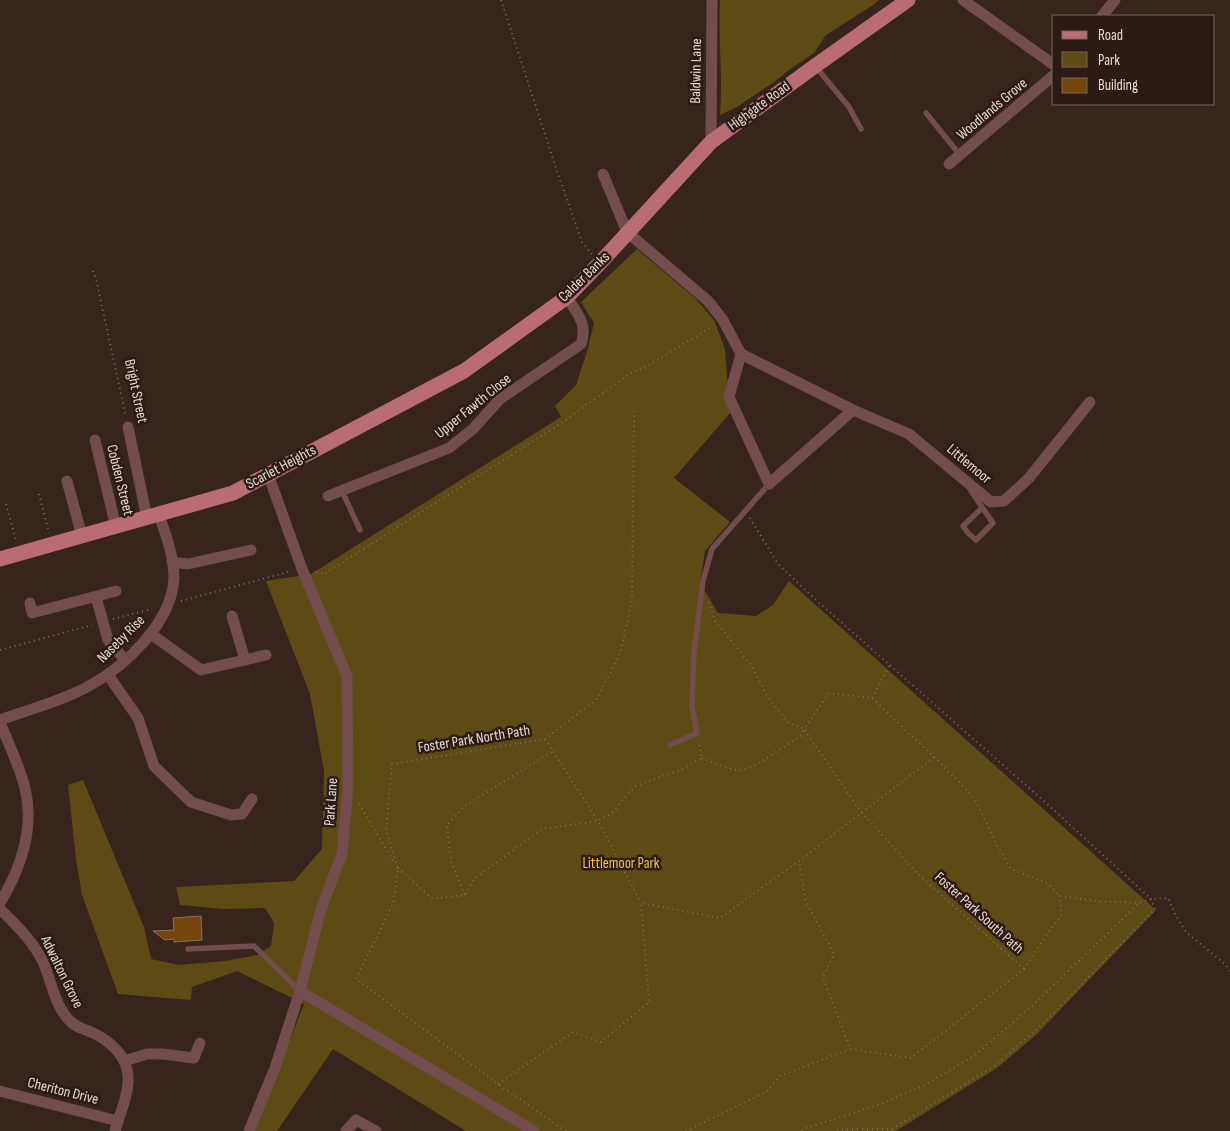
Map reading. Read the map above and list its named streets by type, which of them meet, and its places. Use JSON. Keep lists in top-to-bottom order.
{
  "streets": {
    "main road": ["Highgate Road", "Calder Banks", "Scarlet Heights"],
    "street": [
      "Baldwin Lane",
      "Woodlands Grove",
      "Bright Street",
      "Upper Fawth Close",
      "Littlemoor",
      "Cobden Street",
      "Naseby Rise",
      "Park Lane",
      "Adwalton Grove",
      "Cheriton Drive"
    ],
    "path": ["Foster Park North Path", "Foster Park South Path"]
  },
  "crossings": [
    ["Baldwin Lane", "Highgate Road"],
    ["Highgate Road", "Calder Banks"],
    ["Calder Banks", "Upper Fawth Close"],
    ["Calder Banks", "Scarlet Heights"],
    ["Bright Street", "Scarlet Heights"],
    ["Bright Street", "Naseby Rise"],
    ["Scarlet Heights", "Cobden Street"],
    ["Scarlet Heights", "Naseby Rise"],
    ["Scarlet Heights", "Park Lane"]
  ],
  "parks": ["Littlemoor Park"],
  "legend": ["Road", "Park", "Building"]
}
